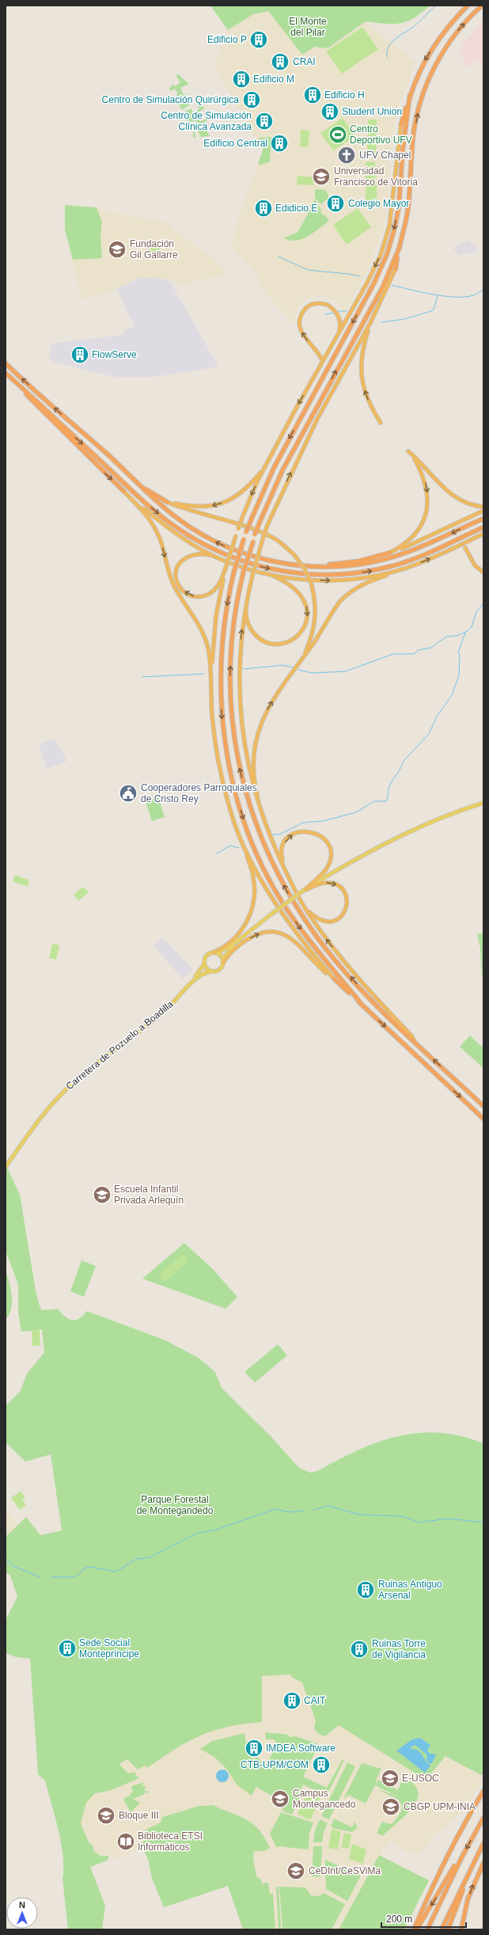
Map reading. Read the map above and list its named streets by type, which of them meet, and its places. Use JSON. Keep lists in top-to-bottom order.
{
  "streets": {
    "main road": ["Carretera de Pozuelo a Boadilla"]
  },
  "parks": ["El Monte del Pilar", "Parque Forestal de Montegandedo"],
  "places": {
    "building": [
      "Edificio P",
      "CRAI",
      "Edificio M",
      "Edificio H",
      "Centro de Simulación Quirúrgica",
      "Student Union",
      "Centro de Simulación Clínica Avanzada",
      "Edificio Central",
      "Colegio Mayor",
      "Edidicio E",
      "FlowServe",
      "Ruinas Antiguo Arsenal",
      "Sede Social Montepríncipe",
      "Ruinas Torre de Vigilancia",
      "CAIT",
      "IMDEA Software",
      "CTB-UPM/COM"
    ],
    "sports": ["Centro Deportivo UFV"],
    "church": ["UFV Chapel"],
    "school or university": [
      "Universidad Francisco de Vitoria",
      "Fundación Gil Gallarre",
      "Escuela Infantil Privada Arlequín",
      "E-USOC",
      "Campus Montegancedo",
      "CBGP UPM-INIA",
      "Bloque III",
      "CeDInt/CeSViMa"
    ],
    "public building": ["Cooperadores Parroquiales de Cristo Rey"],
    "library": ["Biblioteca ETSI Informáticos"]
  },
  "scale_bar": "200 m",
  "north": "top"
}
